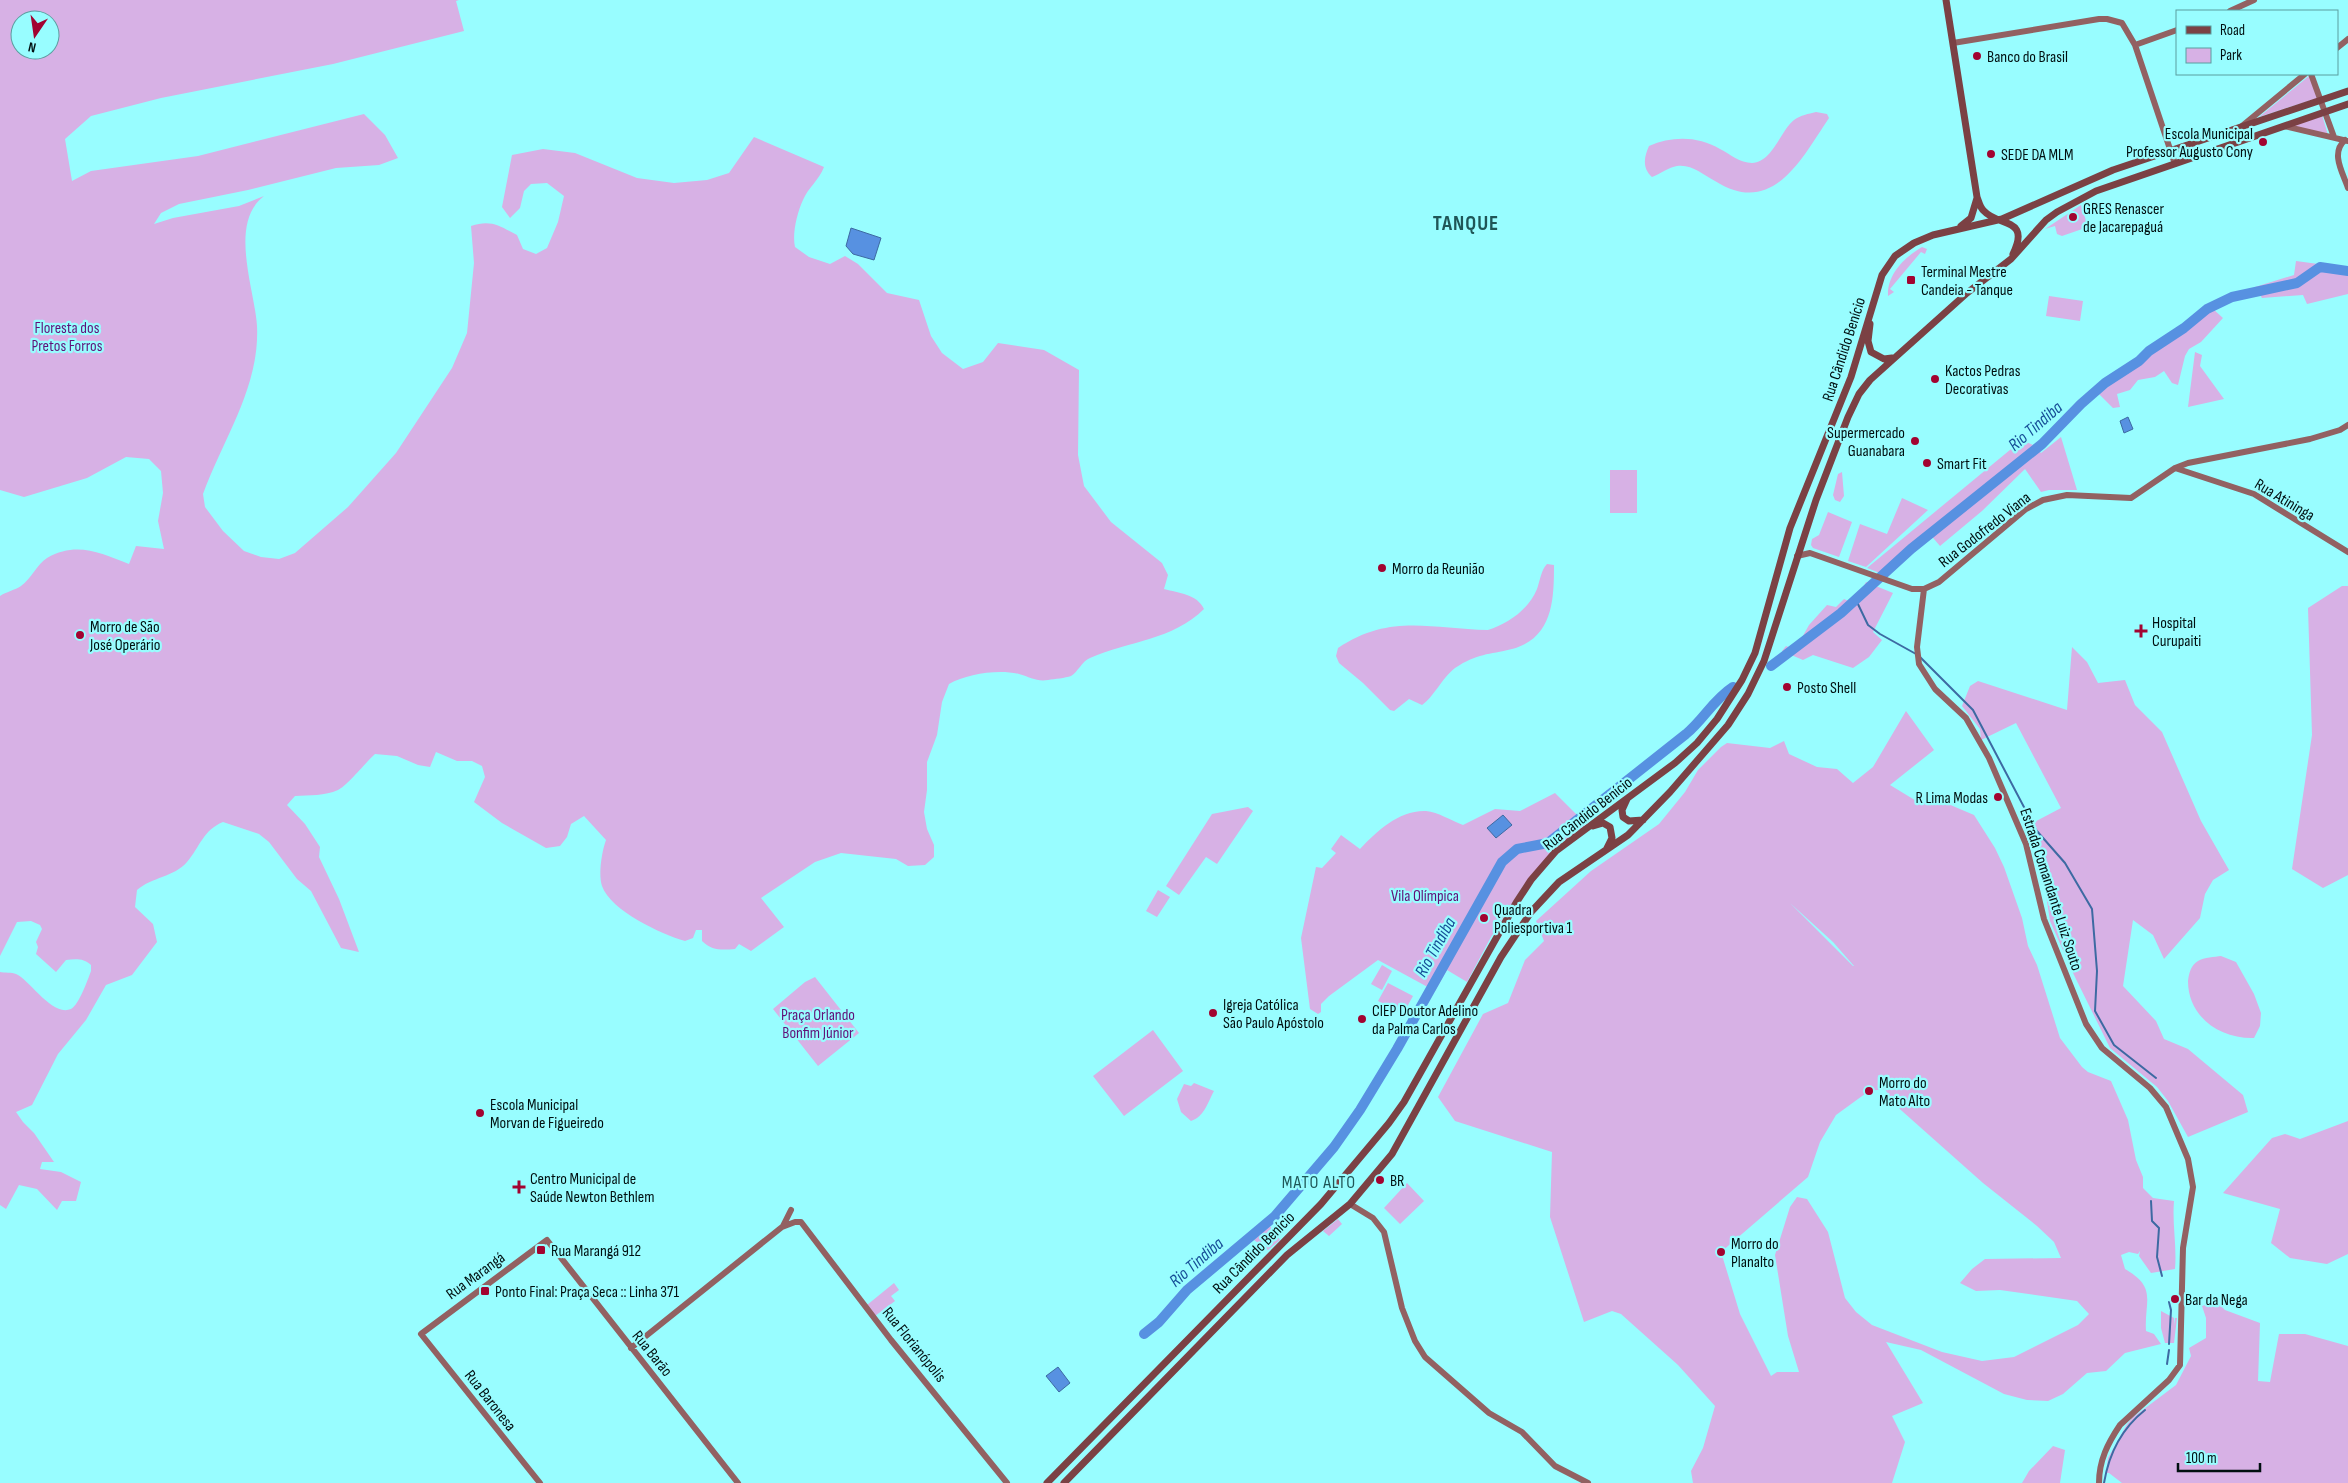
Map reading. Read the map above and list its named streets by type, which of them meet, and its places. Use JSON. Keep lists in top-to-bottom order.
{
  "streets": {
    "main road": ["Rua Cândido Benício"],
    "street": [
      "Rua Atininga",
      "Rua Godofredo Viana",
      "Estrada Comandante Luiz Souto",
      "Rua Marangá",
      "Rua Florianópolis",
      "Rua Barão",
      "Rua Baronesa"
    ]
  },
  "crossings": [
    ["Rua Atininga", "Rua Godofredo Viana"],
    ["Rua Godofredo Viana", "Estrada Comandante Luiz Souto"],
    ["Rua Marangá", "Rua Barão"],
    ["Rua Marangá", "Rua Baronesa"]
  ],
  "districts": ["TANQUE", "MATO ALTO"],
  "water": ["Rio Tindiba"],
  "parks": ["Floresta dos Pretos Forros", "Vila Olímpica", "Praça Orlando Bonfim Júnior"],
  "places": {
    "other": [
      "Banco do Brasil",
      "Escola Municipal Professor Augusto Cony",
      "SEDE DA MLM",
      "GRES Renascer de Jacarepaguá",
      "Kactos Pedras Decorativas",
      "Supermercado Guanabara",
      "Smart Fit",
      "Morro da Reunião",
      "Morro de São José Operário",
      "Posto Shell",
      "R Lima Modas",
      "Quadra Poliesportiva 1",
      "Igreja Católica São Paulo Apóstolo",
      "CIEP Doutor Adelino da Palma Carlos",
      "Morro do Mato Alto",
      "Escola Municipal Morvan de Figueiredo",
      "BR",
      "Morro do Planalto",
      "Bar da Nega"
    ],
    "transit": ["Terminal Mestre Candeia - Tanque", "Rua Marangá 912", "Ponto Final: Praça Seca :: Linha 371"],
    "health": ["Hospital Curupaiti", "Centro Municipal de Saúde Newton Bethlem"]
  },
  "legend": ["Road", "Park"],
  "scale_bar": "100 m",
  "north": "bottom"
}
